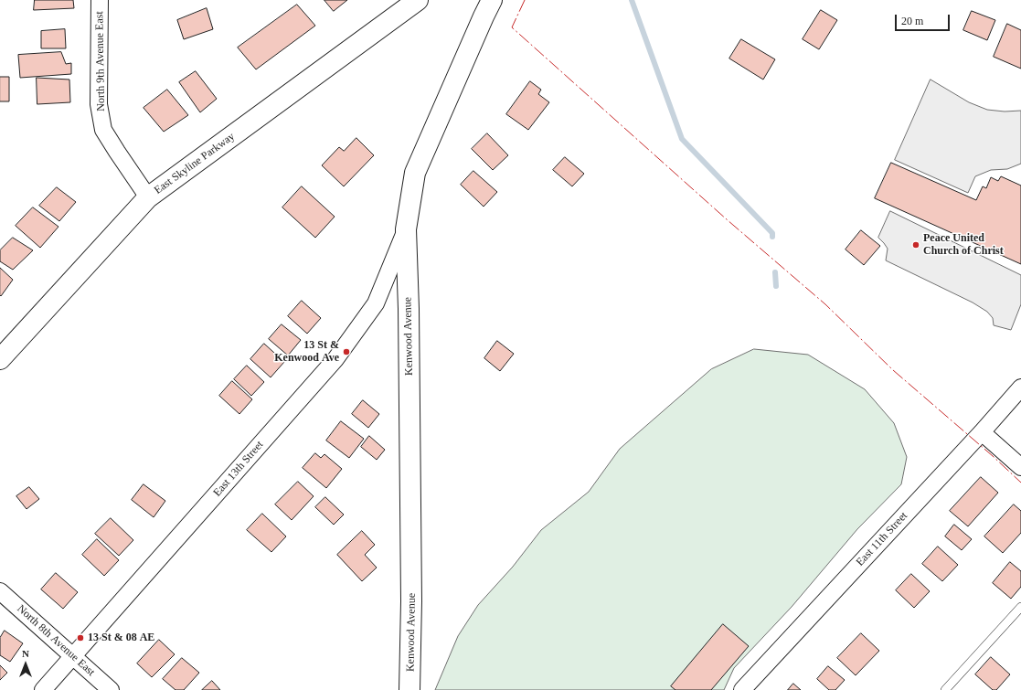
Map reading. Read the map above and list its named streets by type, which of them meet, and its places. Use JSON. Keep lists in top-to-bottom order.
{
  "streets": {
    "street": [
      "North 9th Avenue East",
      "East Skyline Parkway",
      "Kenwood Avenue",
      "East 13th Street",
      "East 11th Street",
      "North 8th Avenue East"
    ]
  },
  "crossings": [
    ["North 9th Avenue East", "East Skyline Parkway"],
    ["Kenwood Avenue", "East 13th Street"],
    ["East 13th Street", "North 8th Avenue East"]
  ],
  "places": ["Peace United Church of Christ", "13 St & Kenwood Ave", "13 St & 08 AE"],
  "scale_bar": "20 m",
  "north": "top"
}
